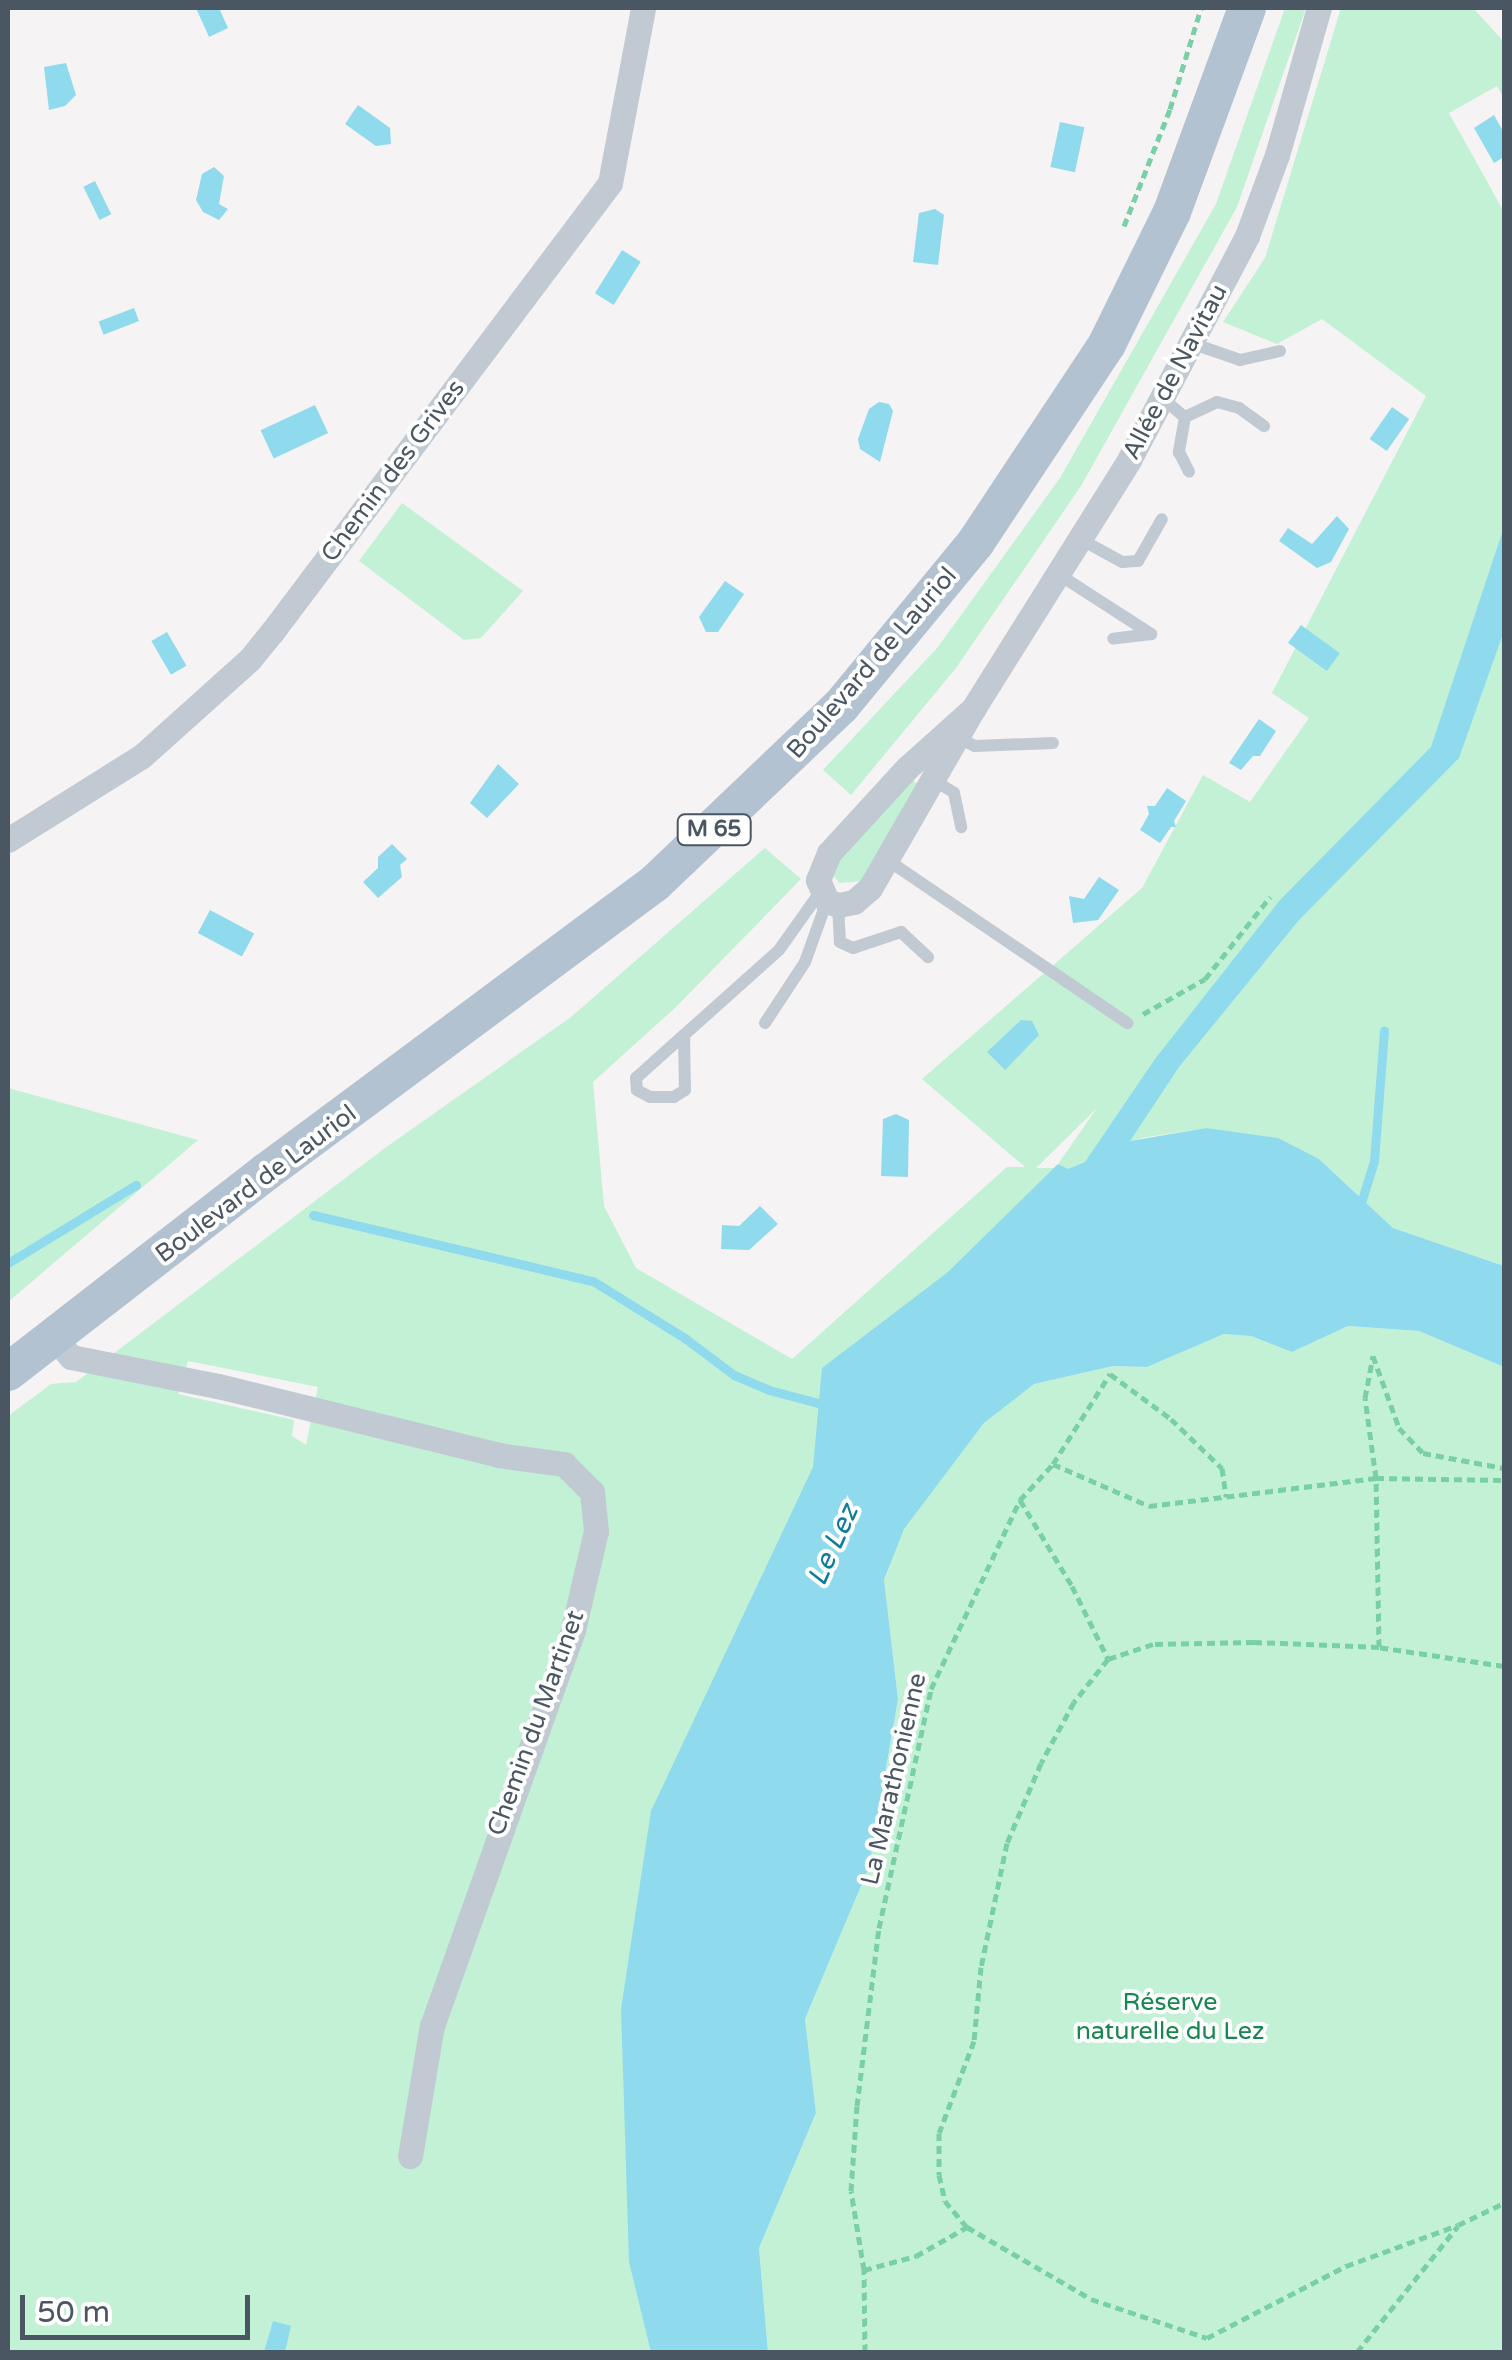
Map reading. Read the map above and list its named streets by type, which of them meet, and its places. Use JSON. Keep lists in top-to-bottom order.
{
  "streets": {
    "main road": ["Boulevard de Lauriol", "M 65"],
    "street": ["Allée de Navitau", "Chemin des Grives", "Chemin du Martinet"],
    "path": ["La Marathonienne"]
  },
  "crossings": [
    ["Boulevard de Lauriol", "M 65"],
    ["Boulevard de Lauriol", "Chemin du Martinet"]
  ],
  "water": ["Le Lez"],
  "parks": ["Réserve naturelle du Lez"],
  "scale_bar": "50 m"
}
